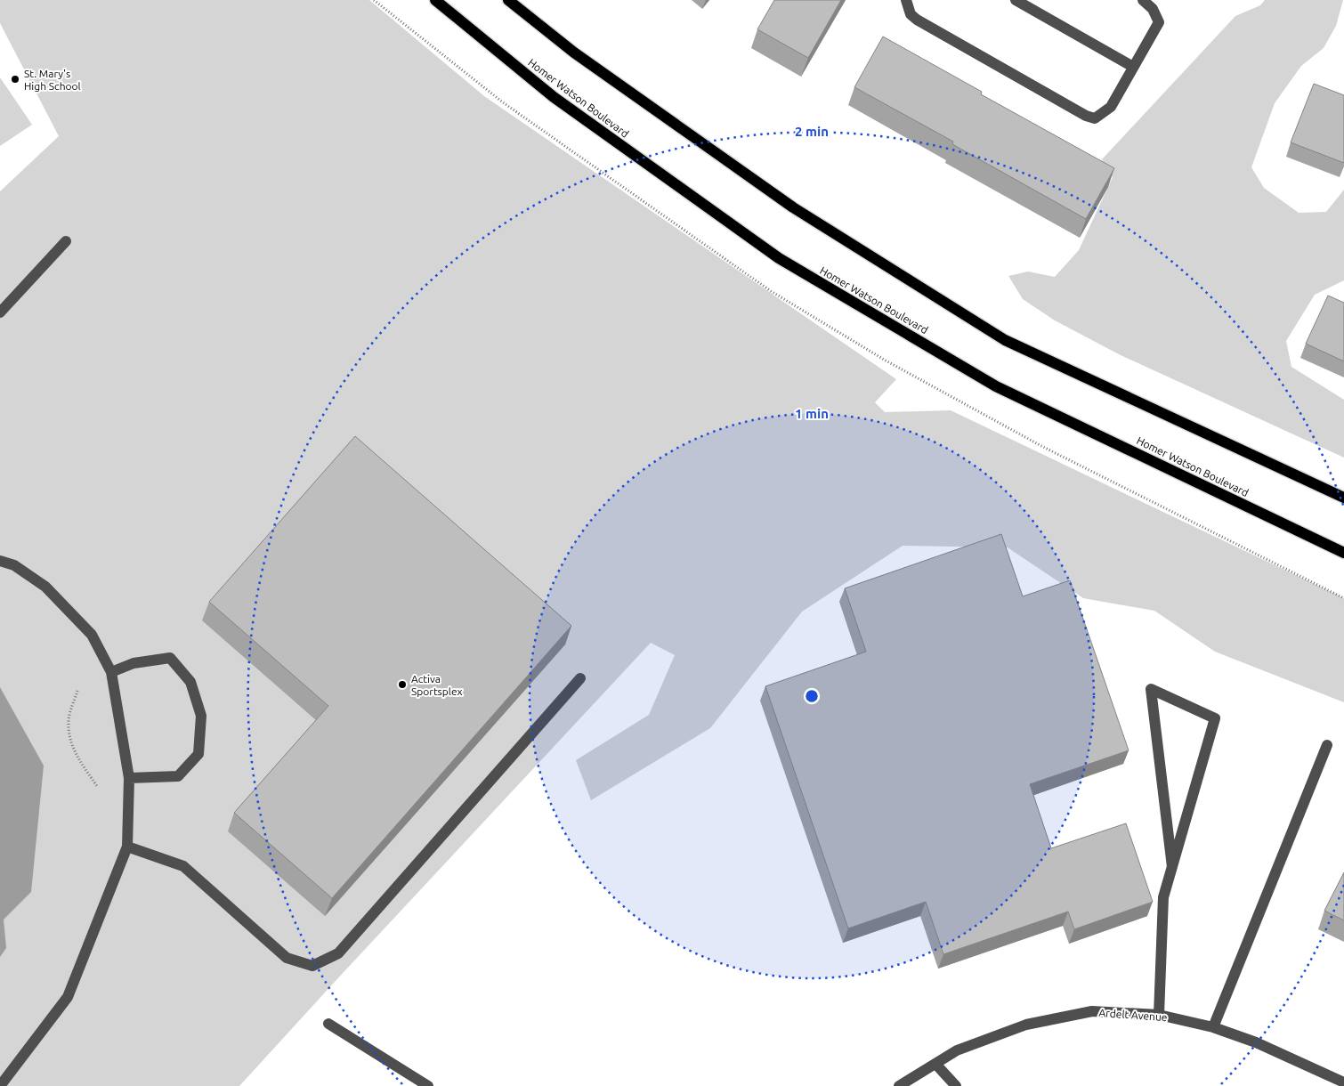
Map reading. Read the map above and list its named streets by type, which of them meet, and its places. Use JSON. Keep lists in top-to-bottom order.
{
  "streets": {
    "main road": ["Homer Watson Boulevard"],
    "street": ["Ardelt Avenue"]
  },
  "places": ["St. Mary's High School", "Activa Sportsplex"],
  "rings": ["2 min", "1 min"]
}
